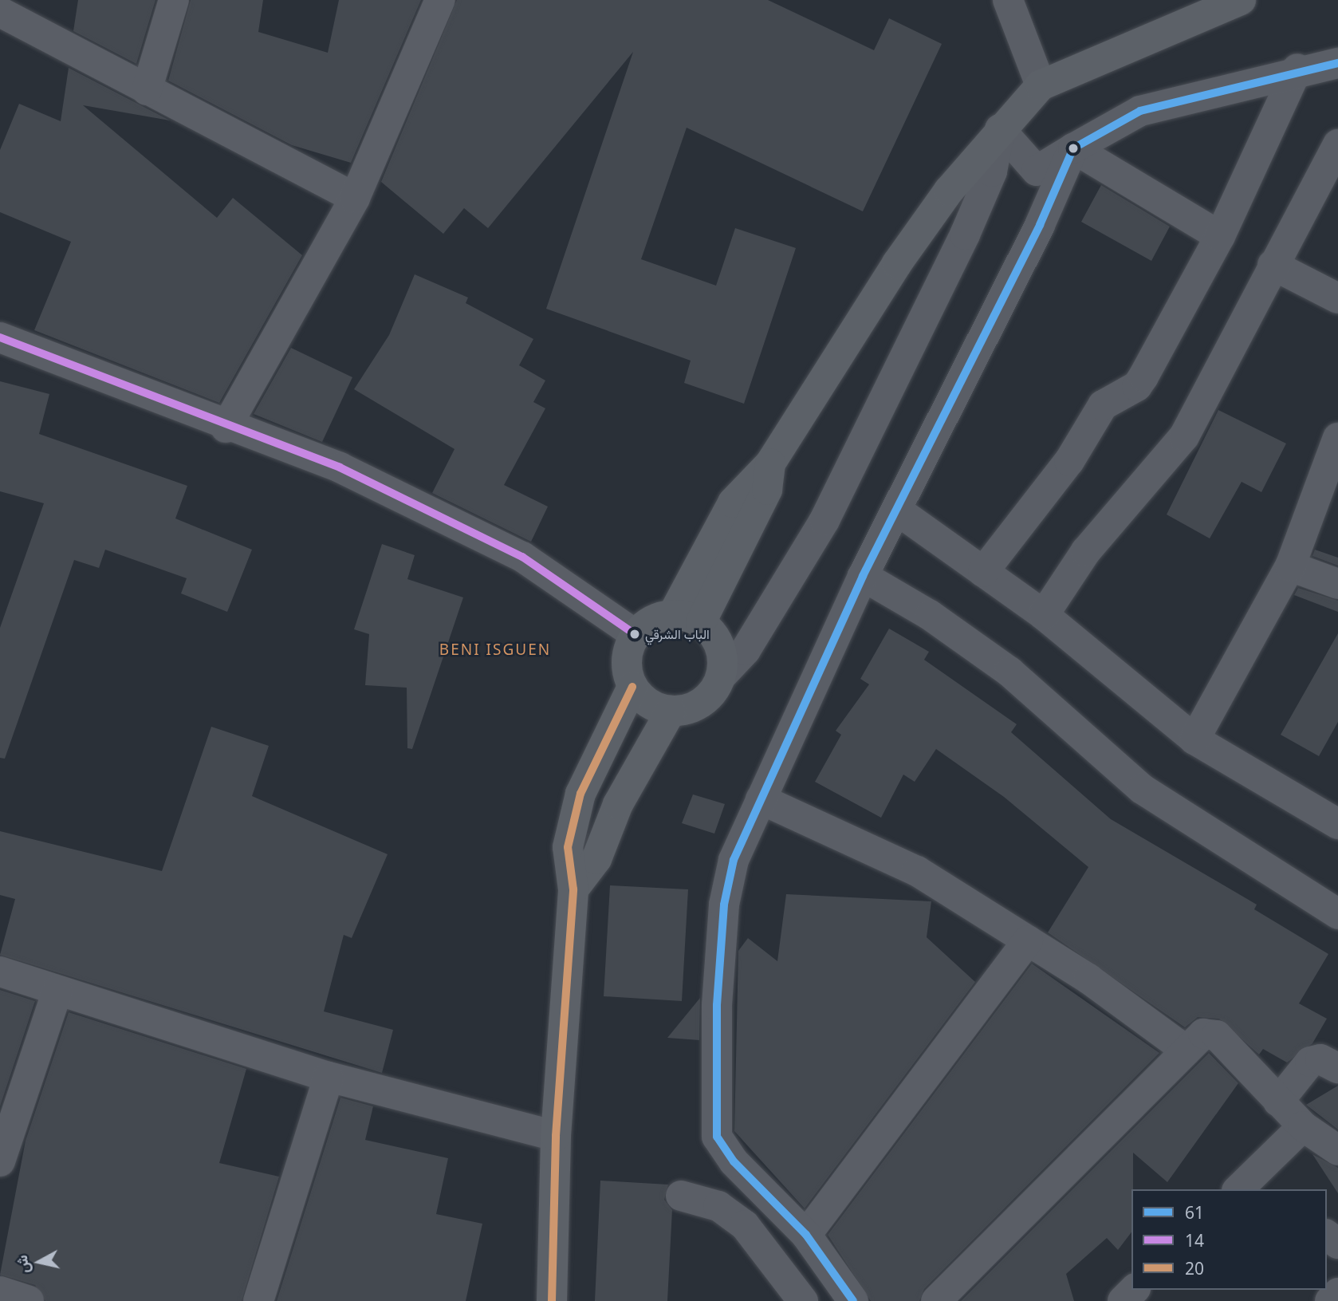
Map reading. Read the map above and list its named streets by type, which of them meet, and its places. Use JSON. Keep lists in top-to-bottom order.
{
  "districts": ["BENI ISGUEN"],
  "places": ["الباب الشرقي"],
  "lines": ["transit line 61", "transit line 14", "transit line 20"],
  "legend": ["61", "14", "20"],
  "north": "left"
}
